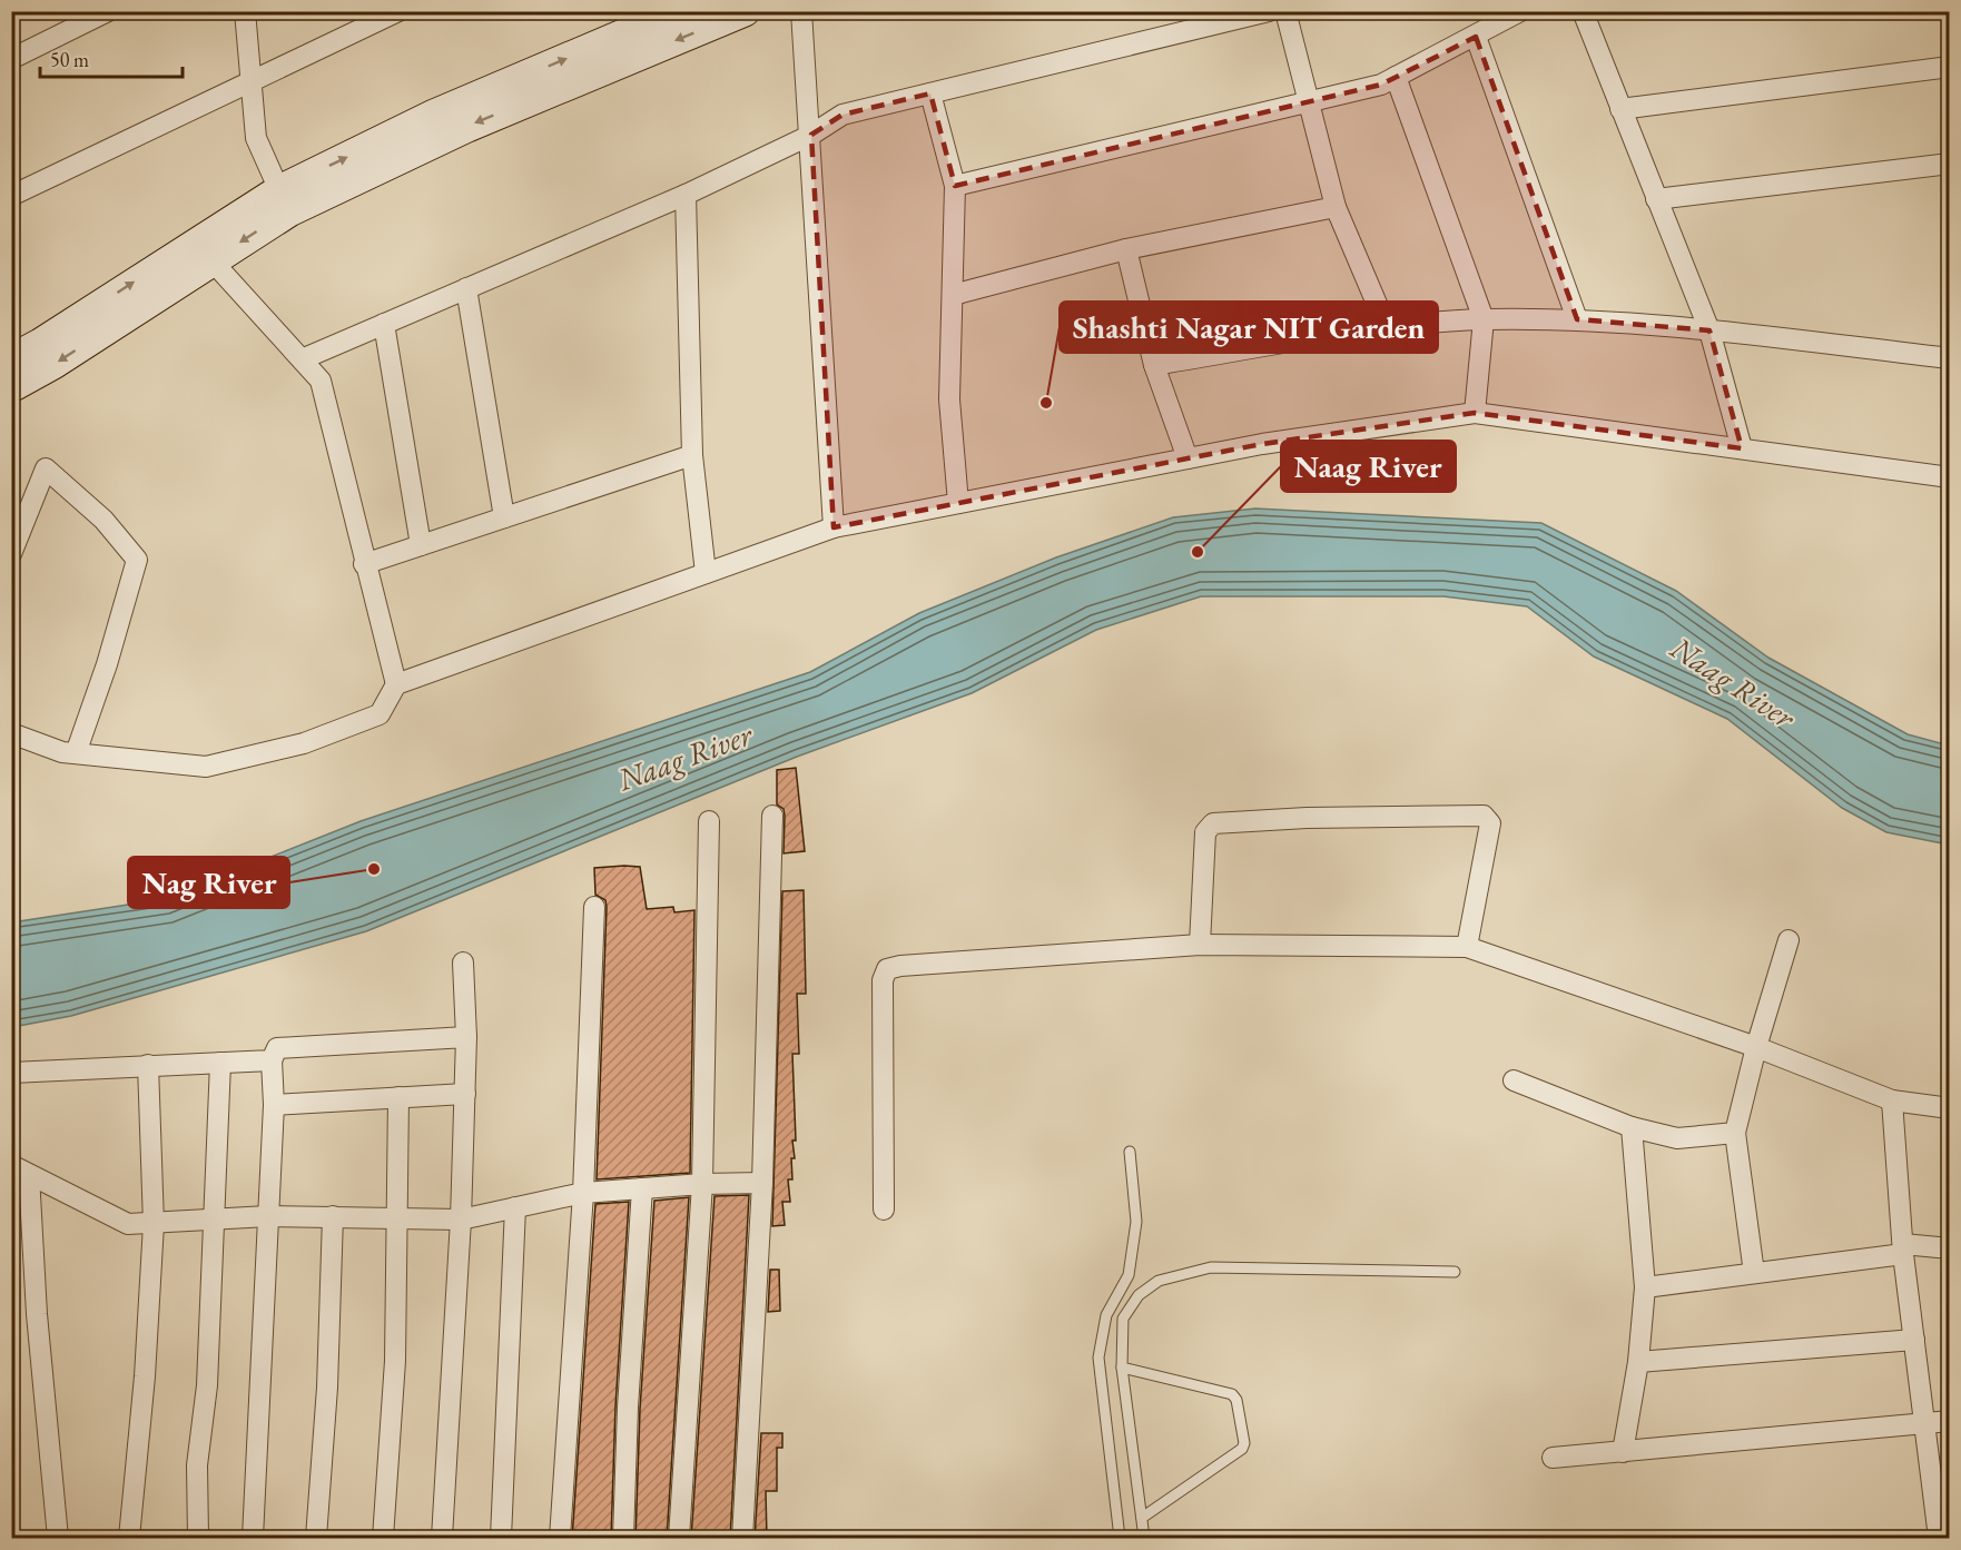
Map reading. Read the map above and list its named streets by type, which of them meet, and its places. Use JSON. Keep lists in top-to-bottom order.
{
  "water": ["Naag River"],
  "places": ["Shashti Nagar NIT Garden", "Naag River", "Nag River"],
  "scale_bar": "50 m"
}
